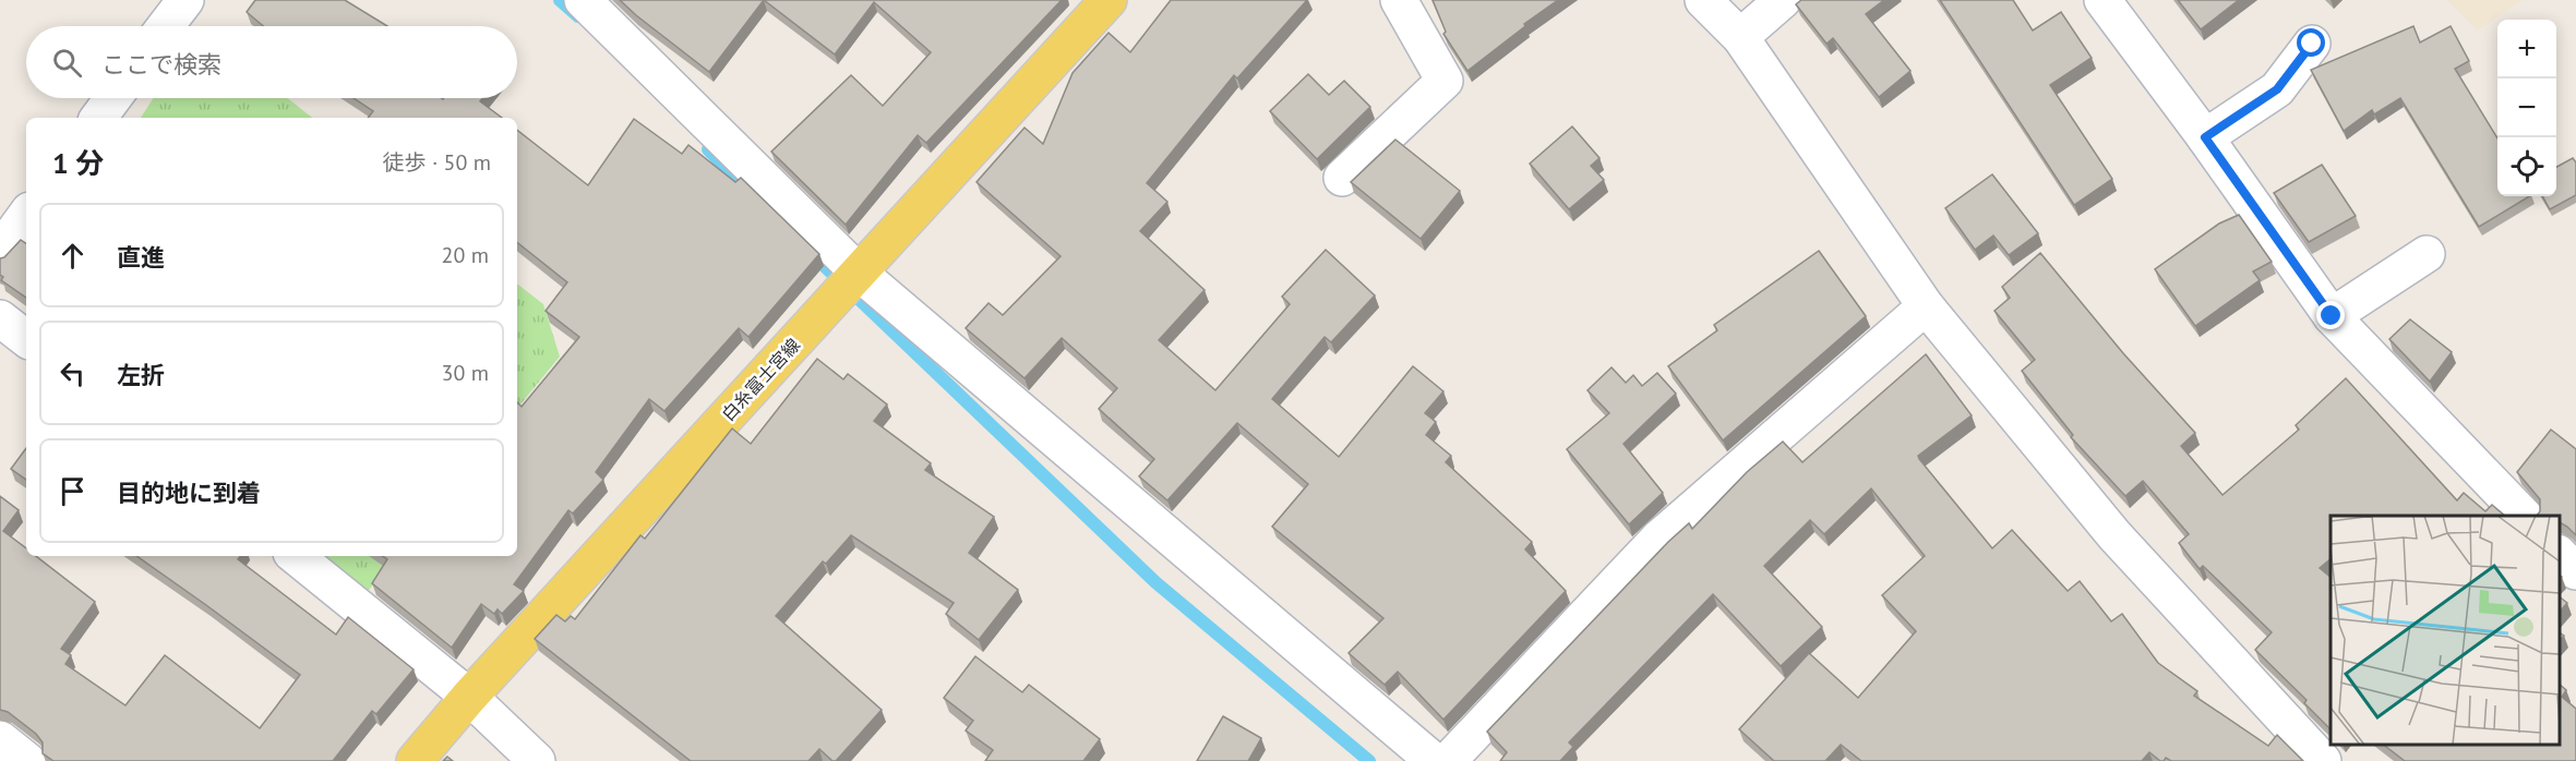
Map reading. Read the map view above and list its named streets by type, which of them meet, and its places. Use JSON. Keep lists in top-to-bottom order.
{
  "streets": {
    "main road": ["白糸富士宮線"]
  },
  "page": {
    "map_buttons": ["+", "−"],
    "search": "ここで検索",
    "heading": ["1 分", "徒歩 · 50 m"],
    "list": [
      ["直進", "20 m"],
      ["左折", "30 m"],
      "目的地に到着"
    ]
  }
}
